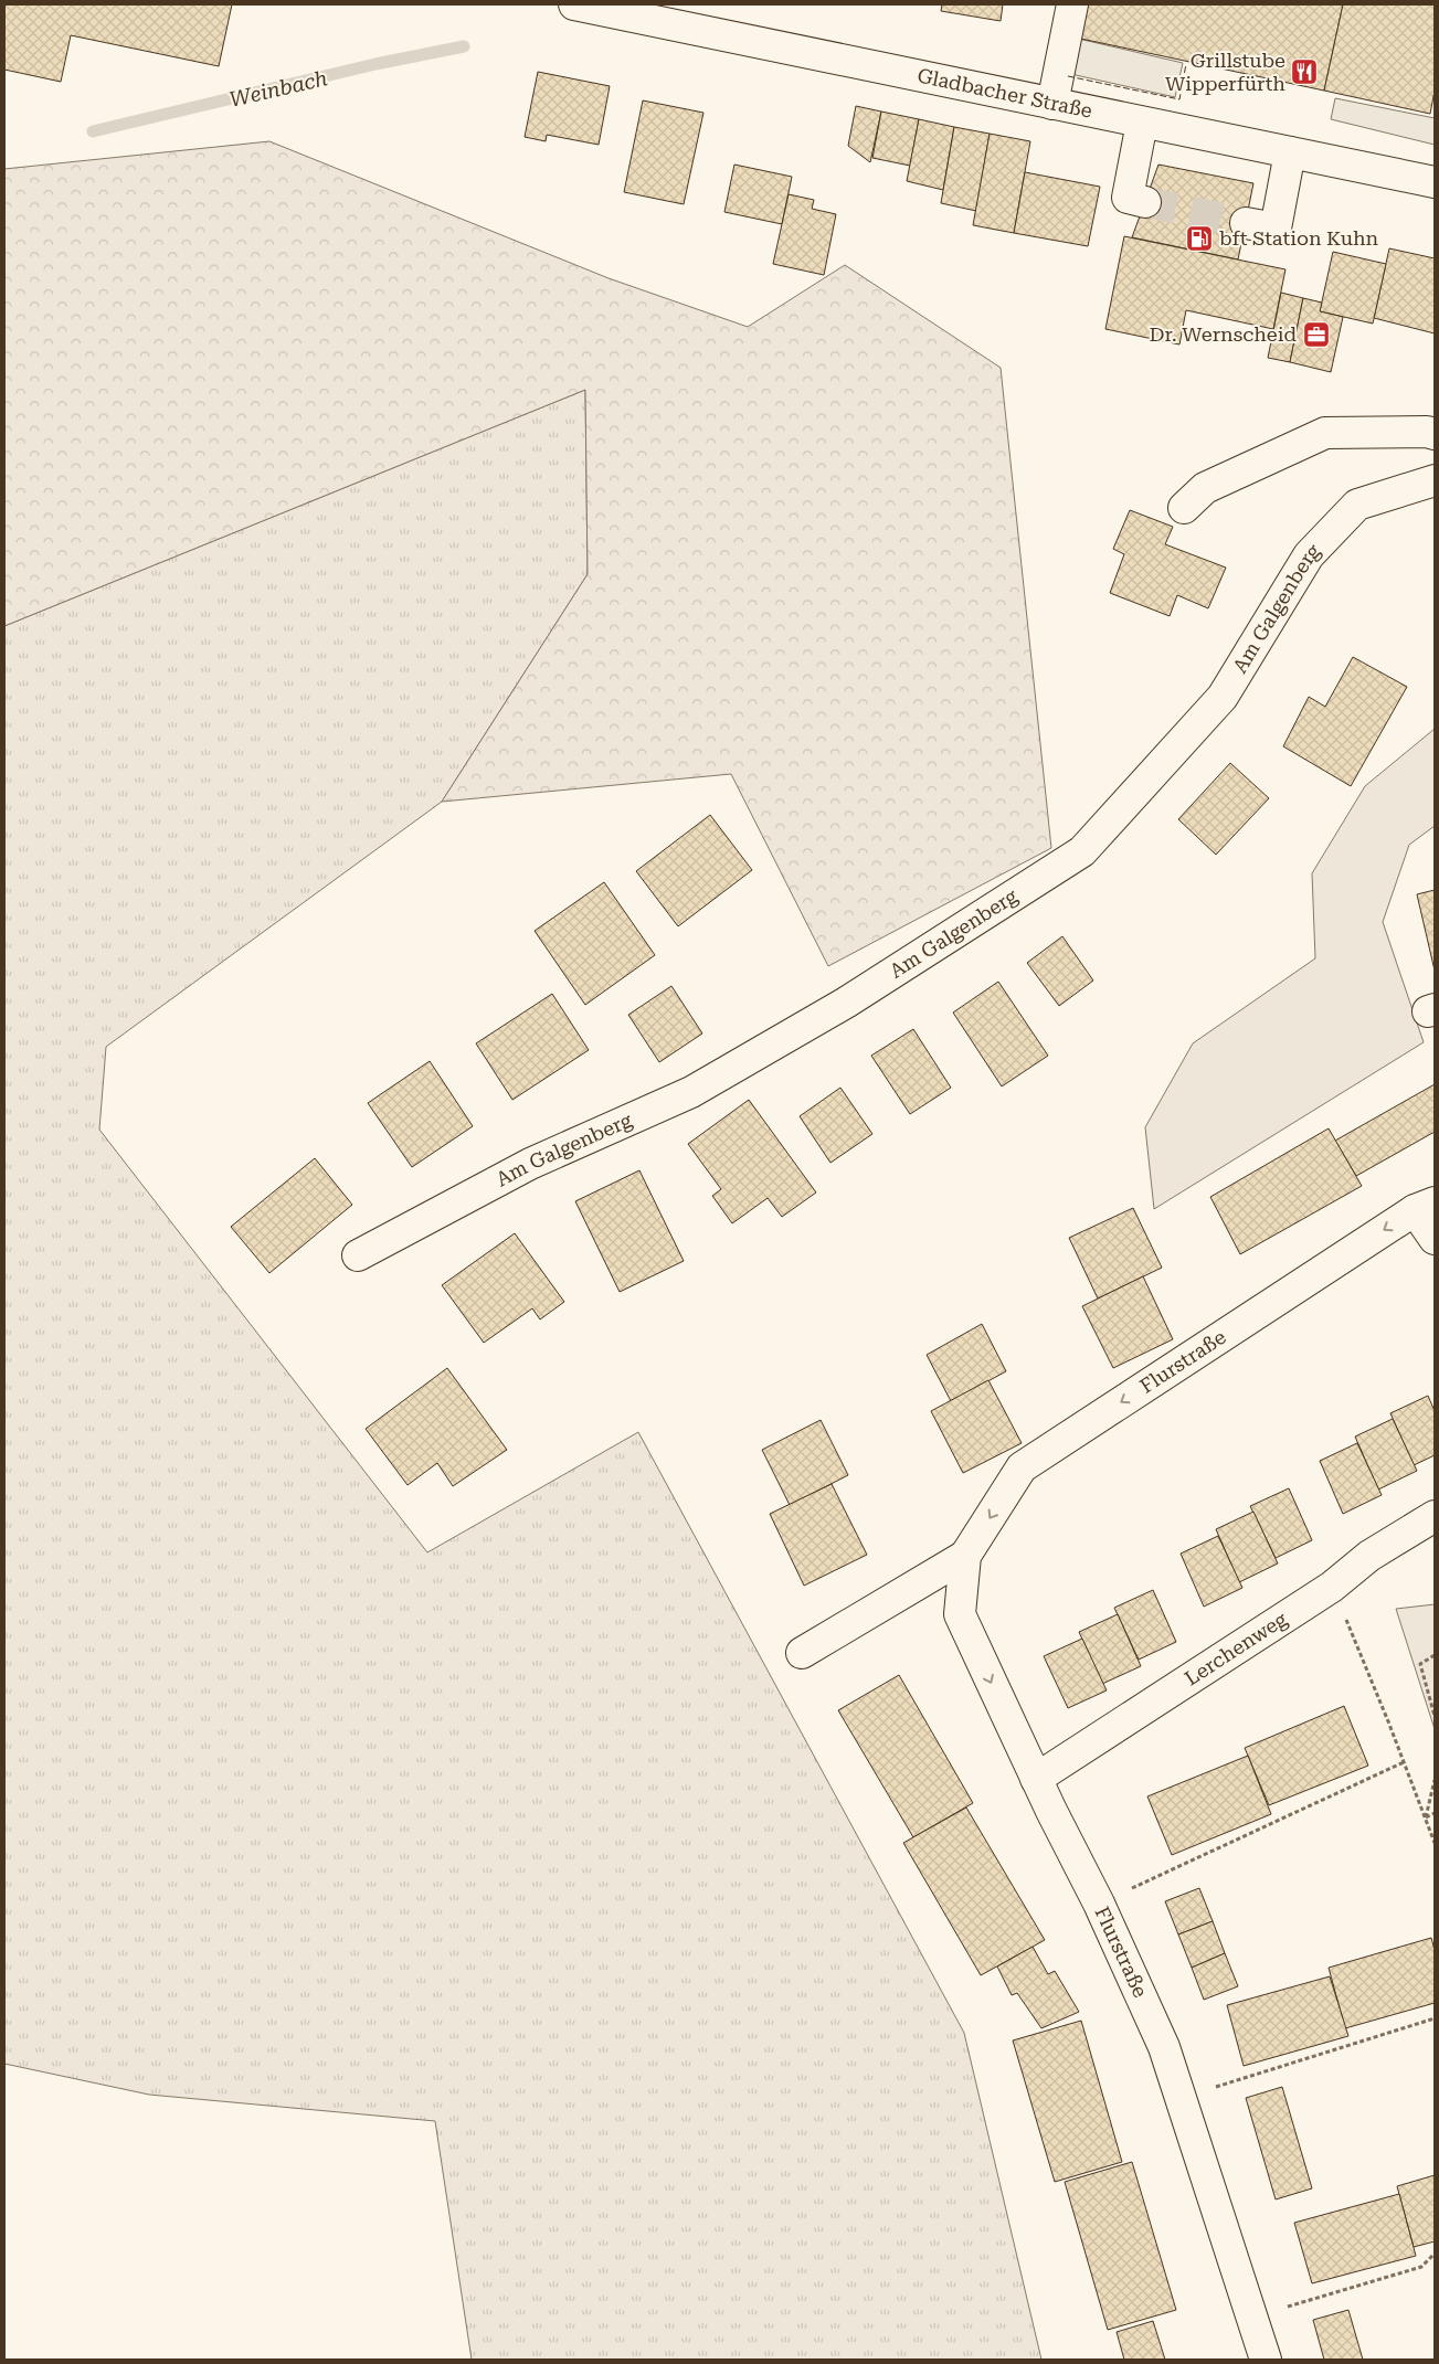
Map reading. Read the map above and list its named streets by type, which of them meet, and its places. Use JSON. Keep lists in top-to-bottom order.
{
  "streets": {
    "street": [
      "Gladbacher Straße",
      "Am Galgenberg",
      "Flurstraße",
      "Lerchenweg"
    ]
  },
  "crossings": [
    ["Flurstraße", "Lerchenweg"]
  ],
  "one_way": ["Flurstraße"],
  "water": ["Weinbach"],
  "places": {
    "restaurant": ["Grillstube Wipperfürth"],
    "fuel station": ["bft Station Kuhn"],
    "office": ["Dr. Wernscheid"]
  }
}
